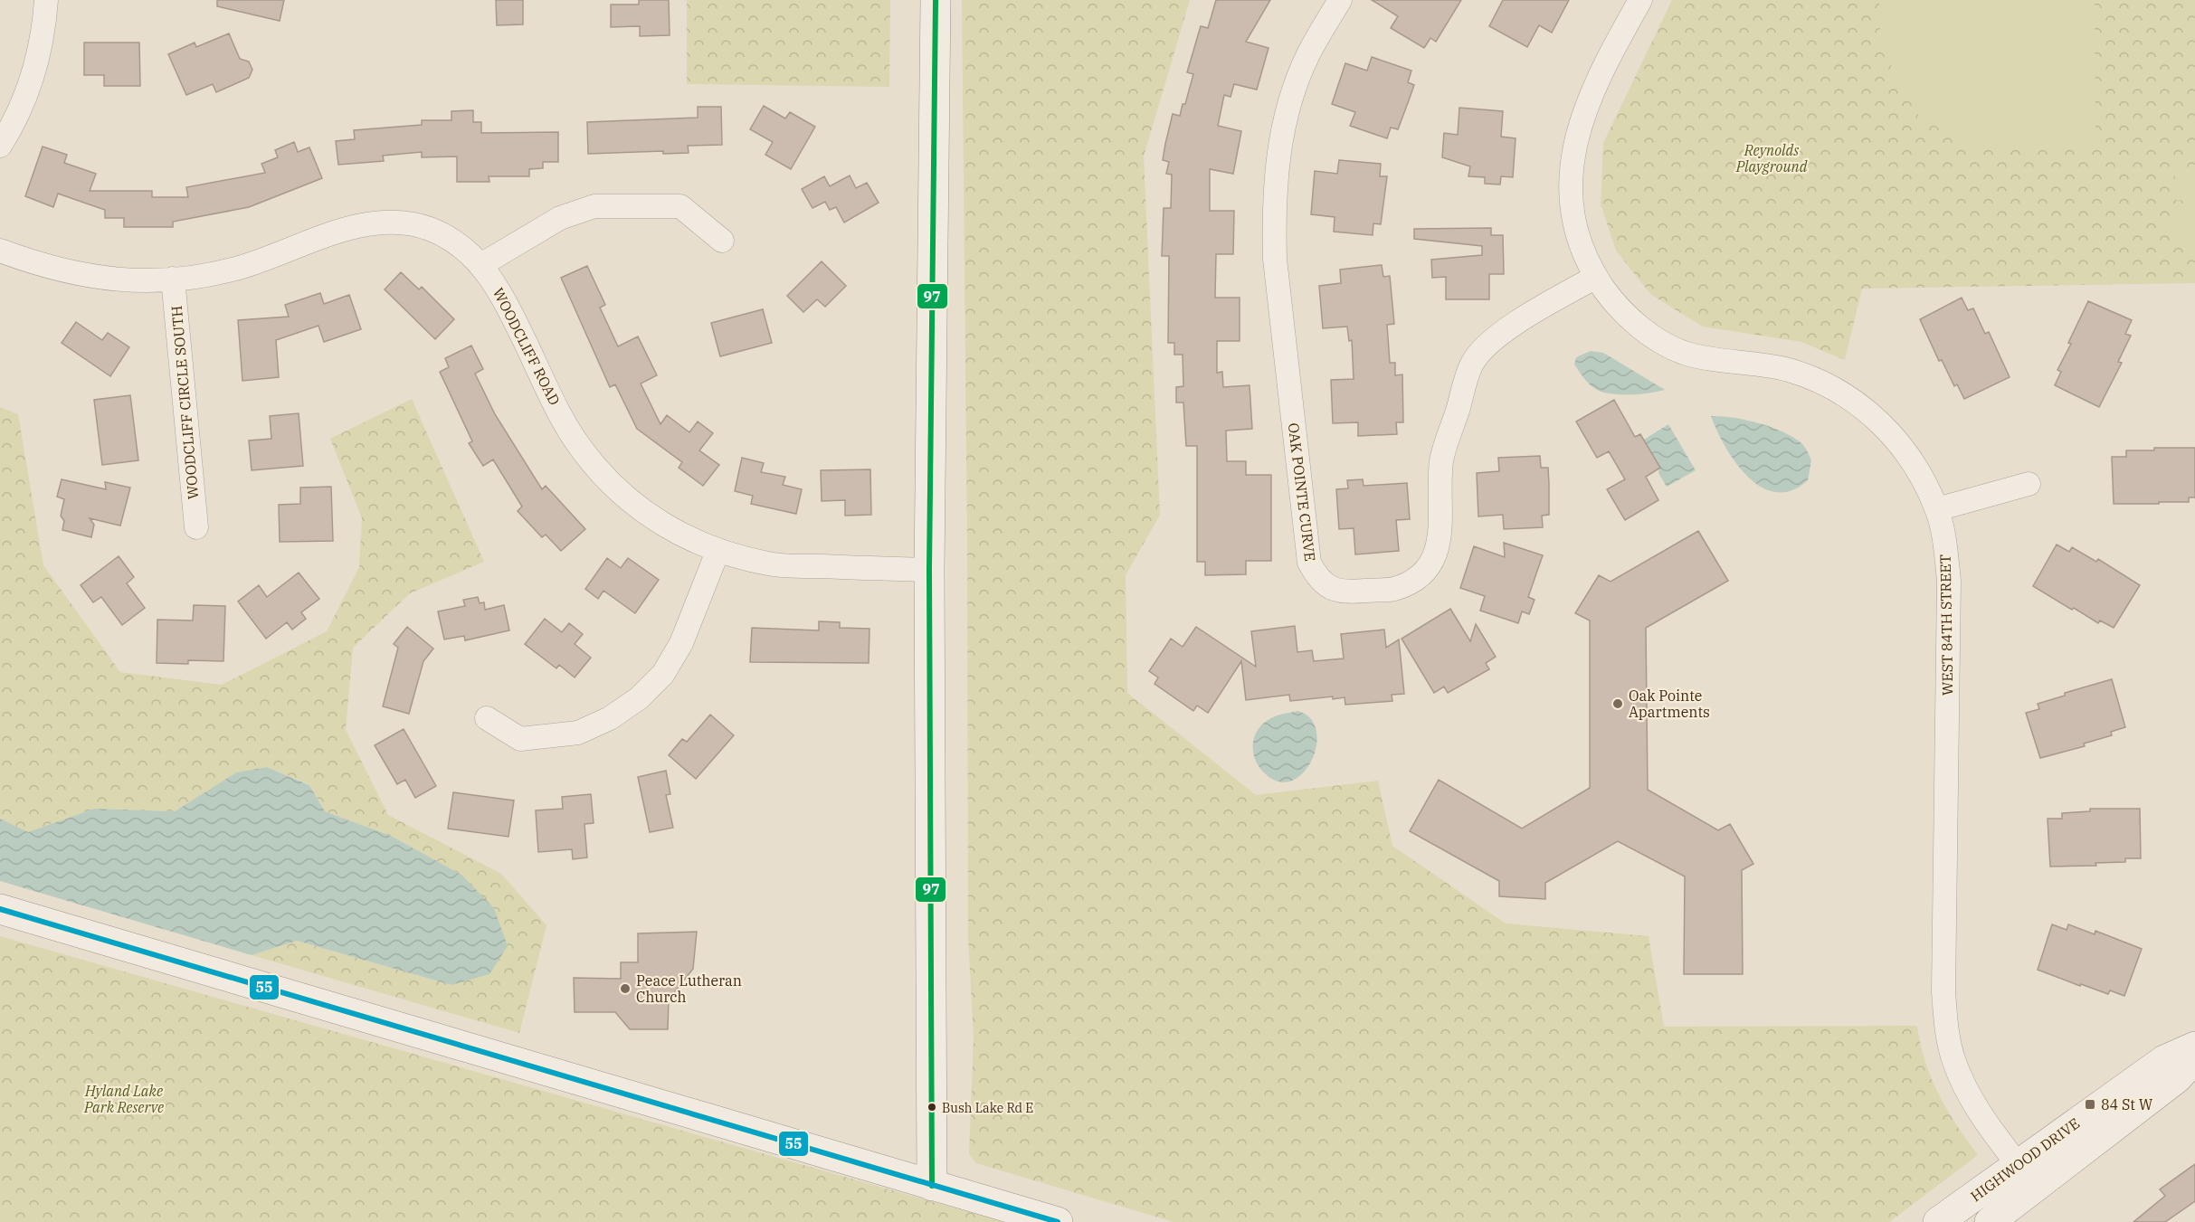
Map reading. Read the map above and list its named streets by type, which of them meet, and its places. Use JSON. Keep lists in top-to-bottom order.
{
  "streets": {
    "street": [
      "WOODCLIFF ROAD",
      "WOODCLIFF CIRCLE SOUTH",
      "OAK POINTE CURVE",
      "WEST 84TH STREET",
      "HIGHWOOD DRIVE"
    ]
  },
  "crossings": [
    ["WOODCLIFF ROAD", "WOODCLIFF CIRCLE SOUTH"],
    ["OAK POINTE CURVE", "WEST 84TH STREET"],
    ["WEST 84TH STREET", "HIGHWOOD DRIVE"]
  ],
  "parks": ["Reynolds Playground", "Hyland Lake Park Reserve"],
  "places": {
    "other": ["Oak Pointe Apartments", "Peace Lutheran Church", "Bush Lake Rd E"],
    "transit": ["84 St W"]
  },
  "lines": ["transit line 97", "transit line 55"]
}
